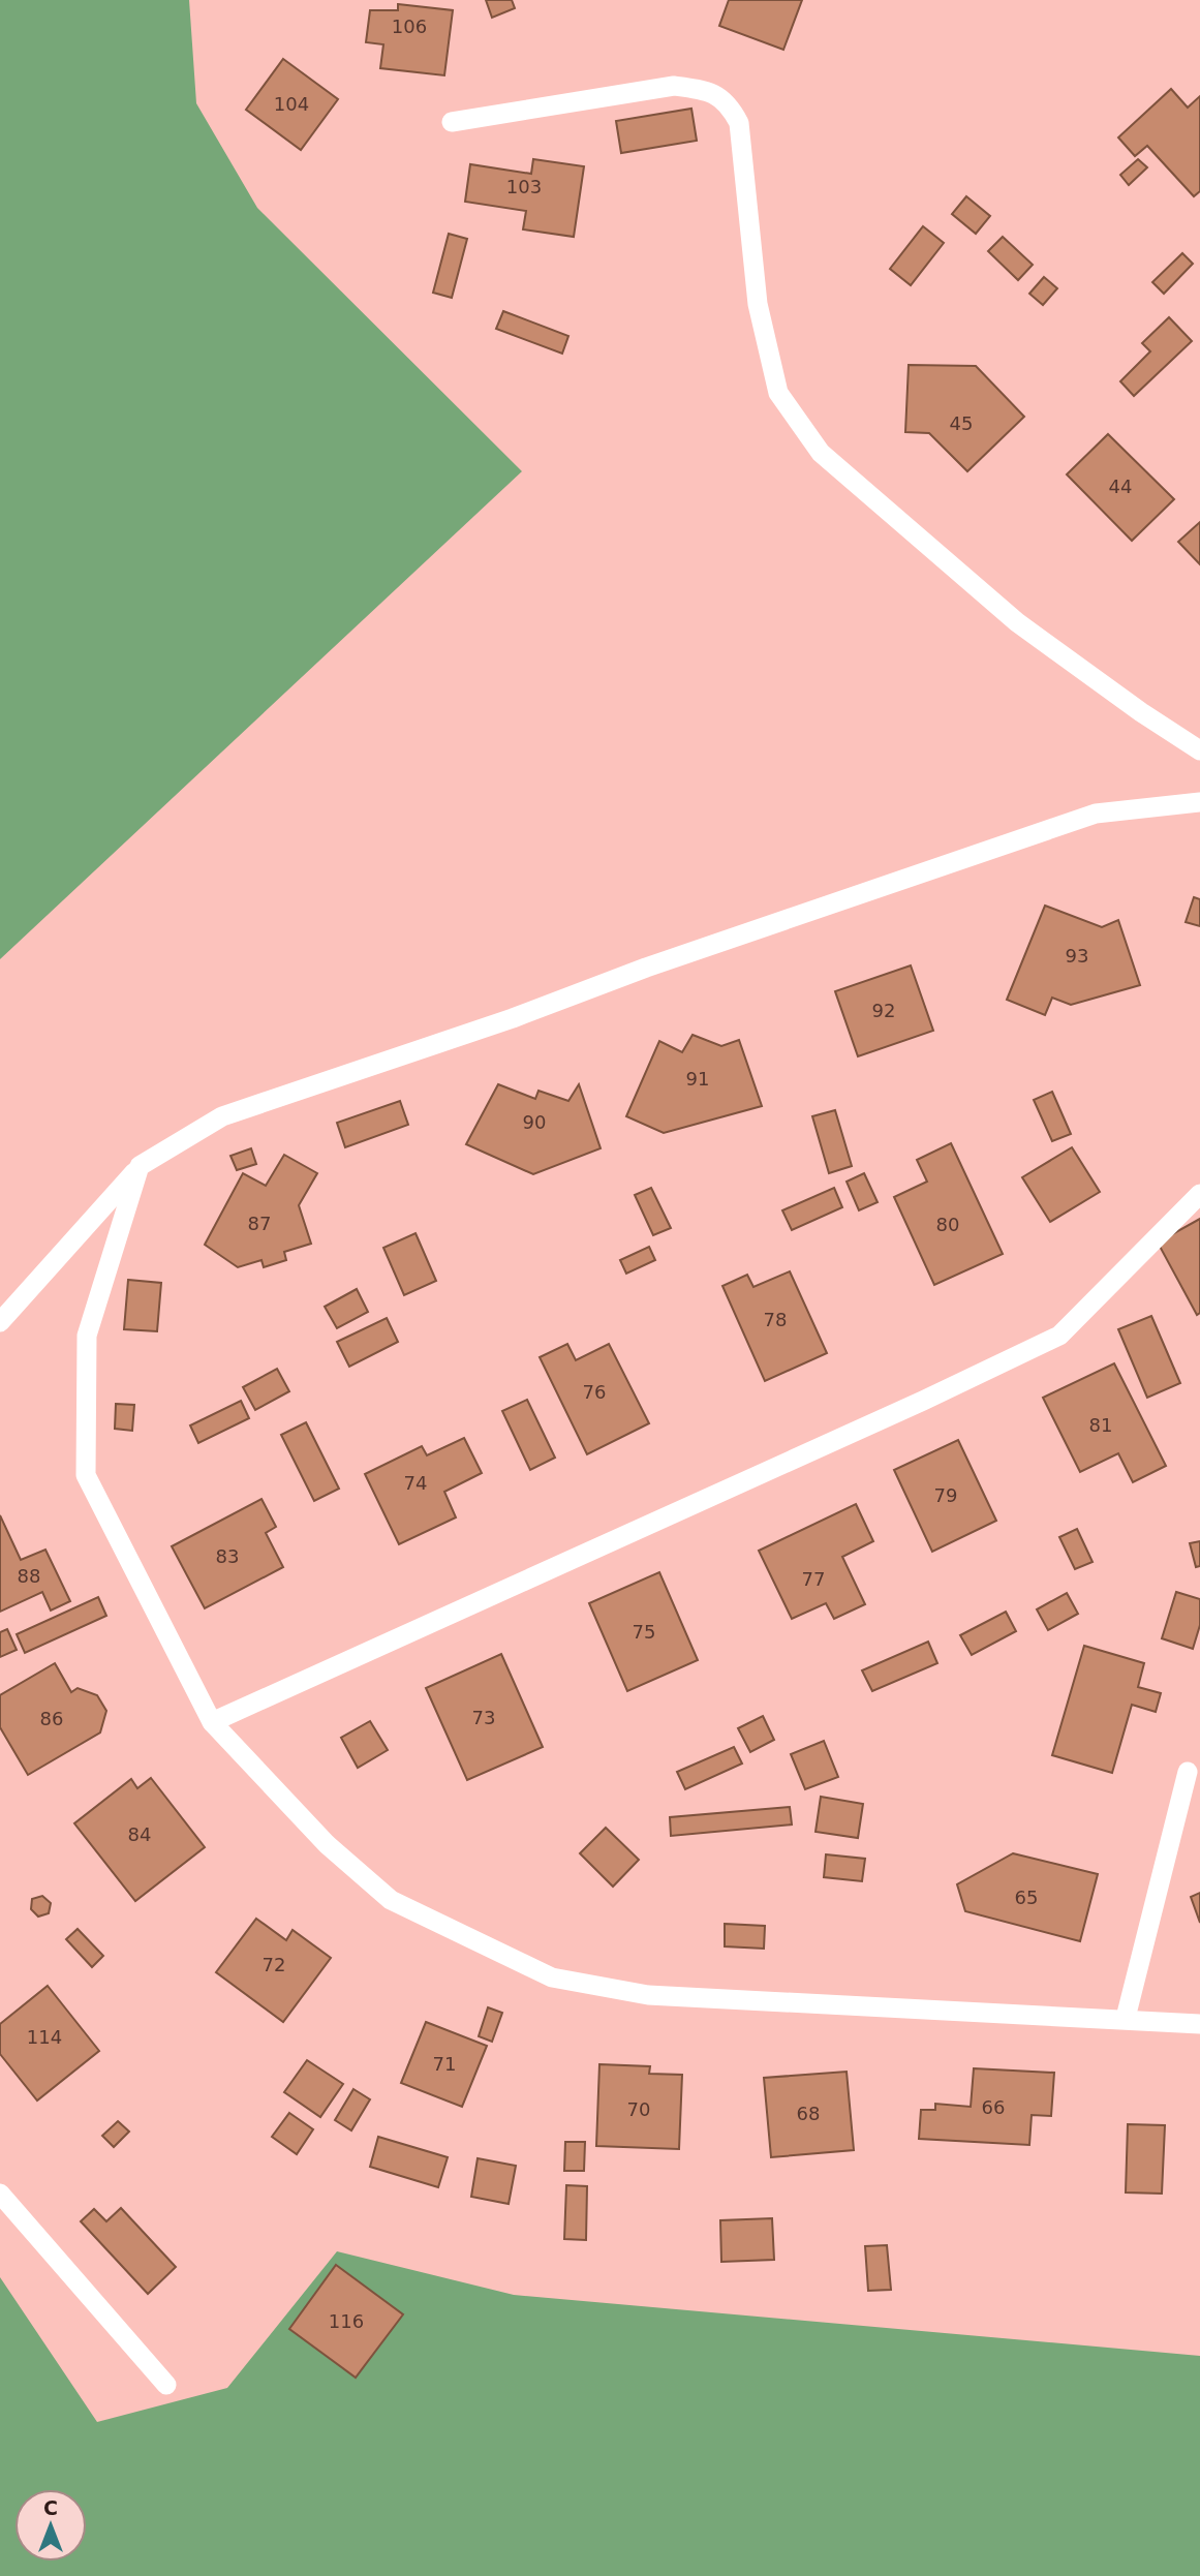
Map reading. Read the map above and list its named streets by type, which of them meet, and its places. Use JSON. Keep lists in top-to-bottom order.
{
  "house_numbers": [
    "106",
    "104",
    "103",
    "45",
    "44",
    "93",
    "92",
    "91",
    "90",
    "87",
    "80",
    "78",
    "76",
    "81",
    "74",
    "79",
    "83",
    "88",
    "77",
    "75",
    "73",
    "86",
    "84",
    "65",
    "72",
    "114",
    "71",
    "66",
    "70",
    "68",
    "116"
  ],
  "north": "top"
}
